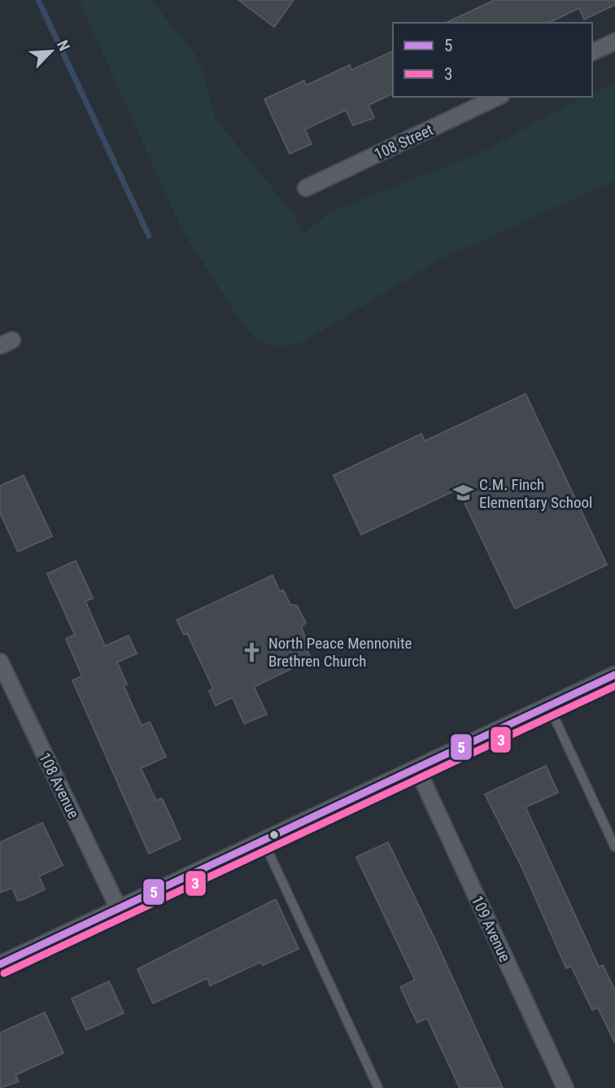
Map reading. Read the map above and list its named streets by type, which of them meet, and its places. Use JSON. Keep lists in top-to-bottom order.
{
  "streets": {
    "street": ["108 Street", "108 Avenue", "109 Avenue"]
  },
  "places": {
    "school or university": ["C.M. Finch Elementary School"],
    "church": ["North Peace Mennonite Brethren Church"]
  },
  "lines": ["transit line 5", "transit line 3"],
  "legend": ["5", "3"],
  "north": "top right"
}
